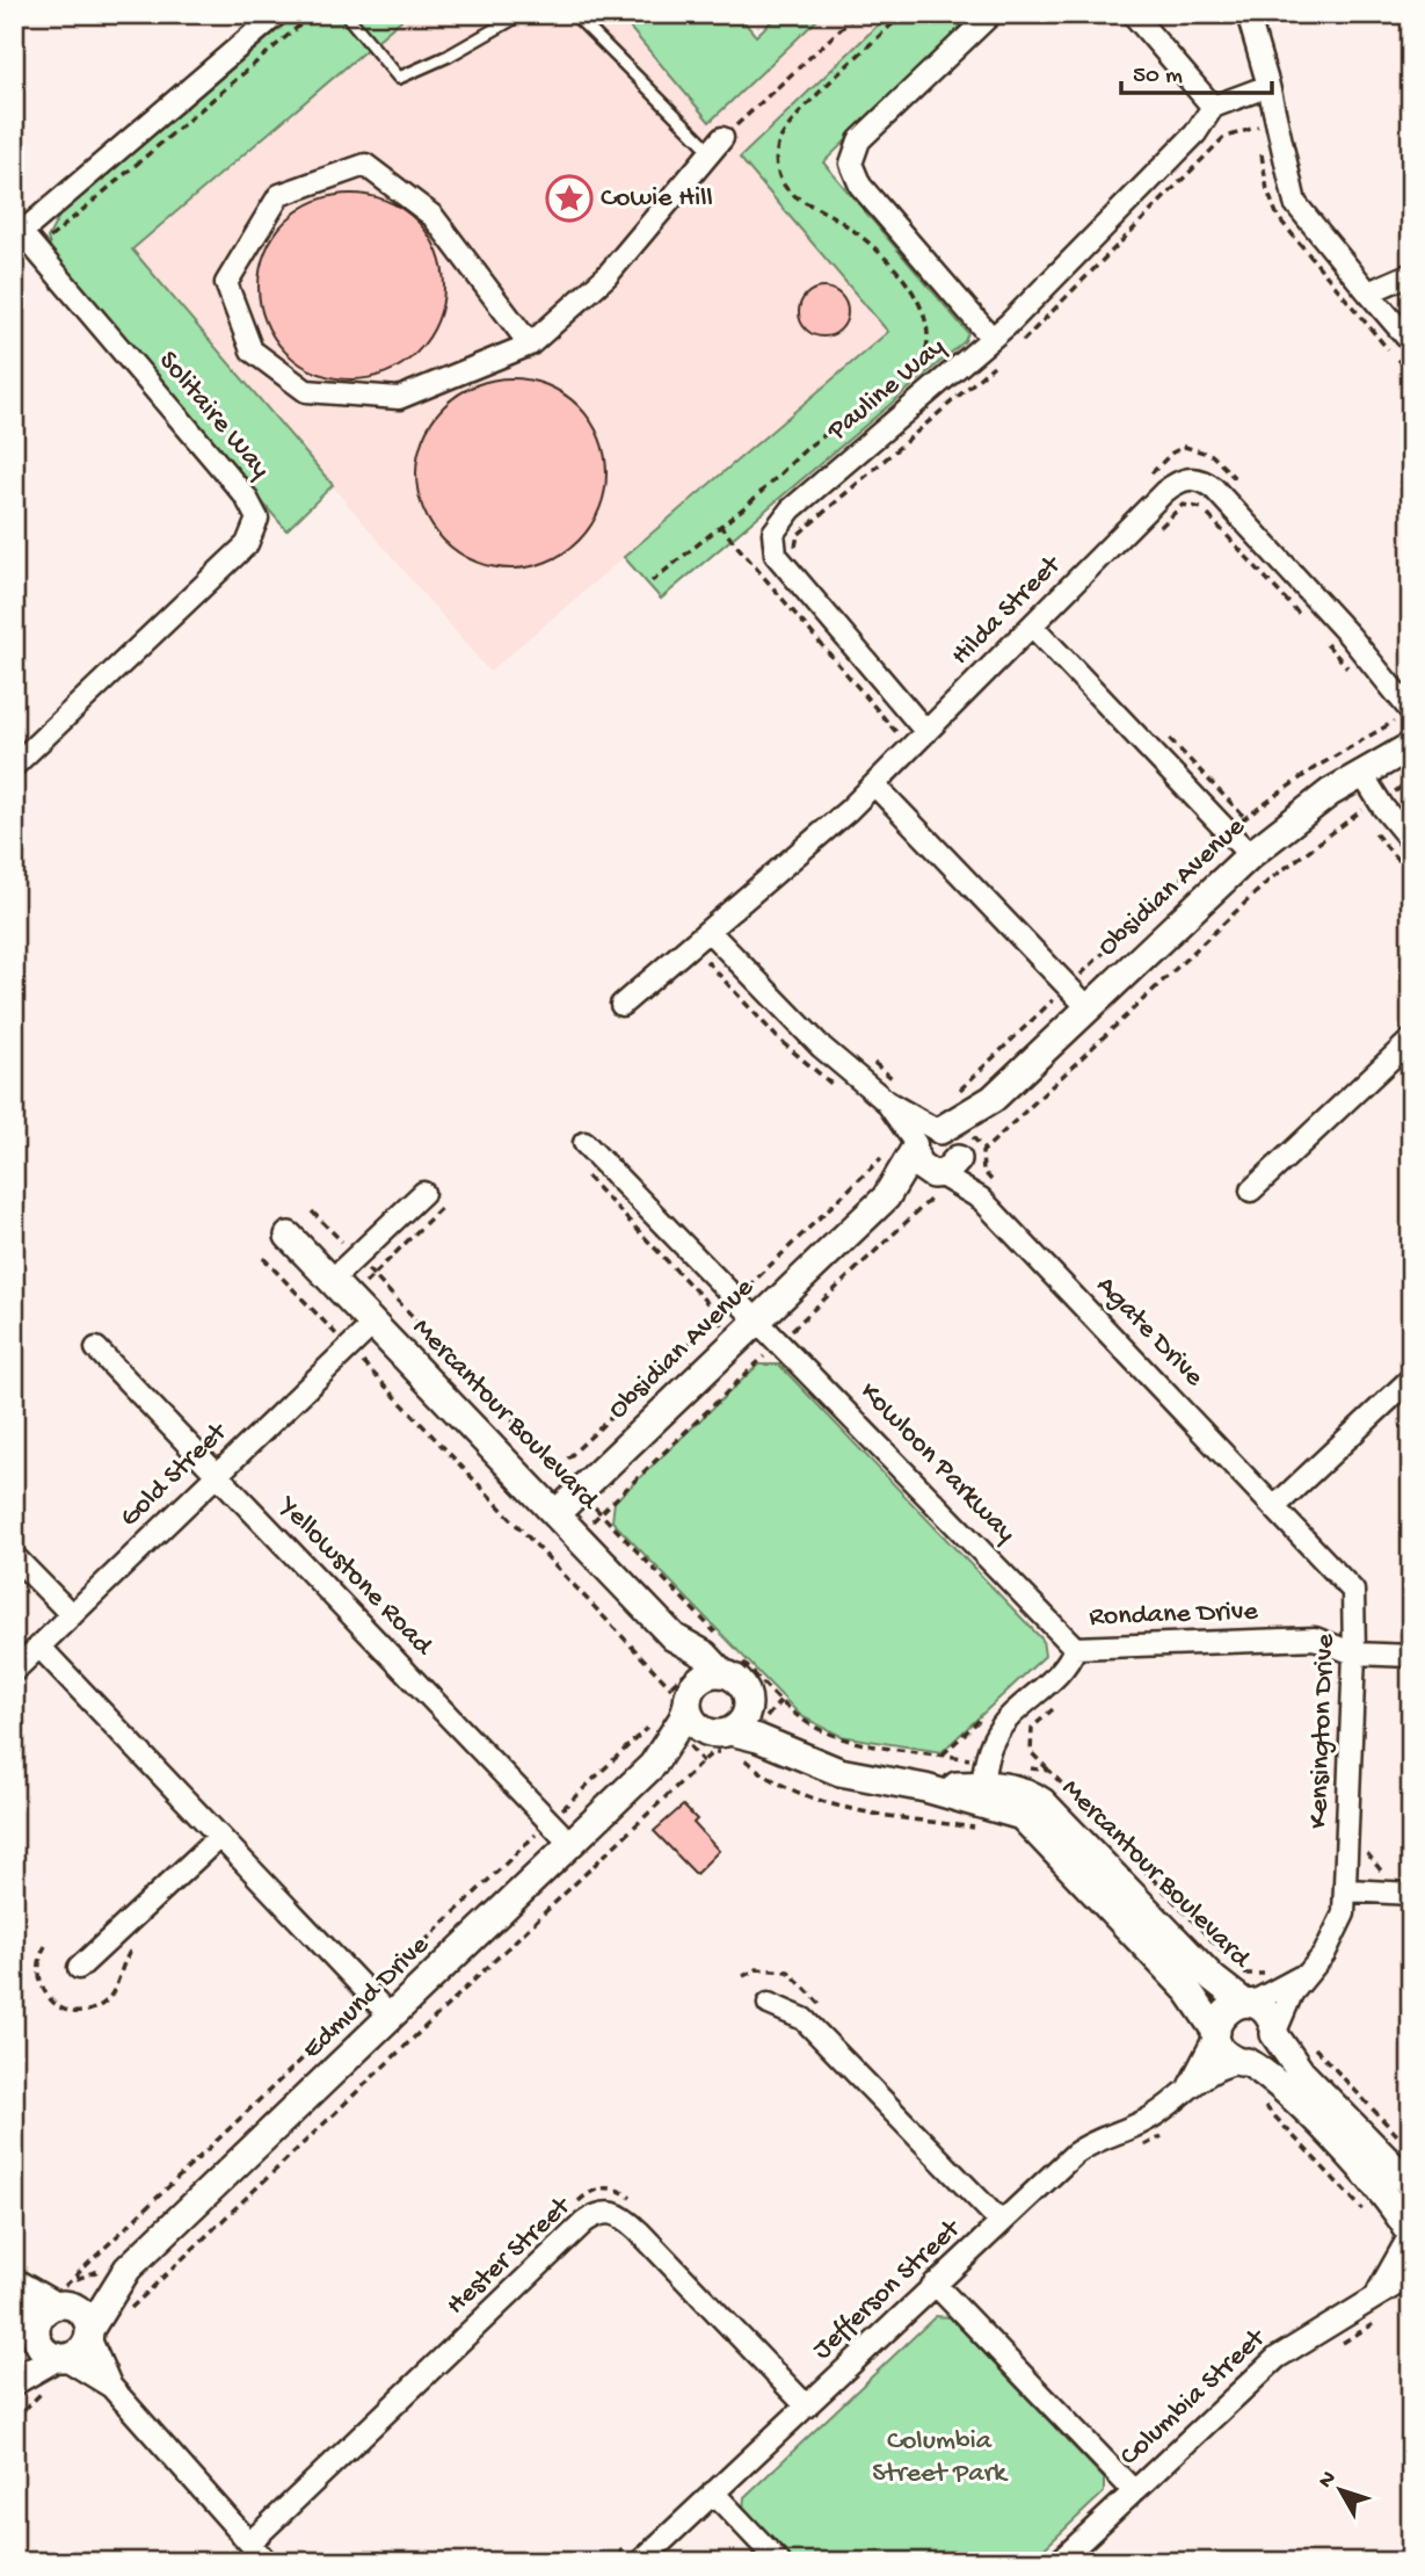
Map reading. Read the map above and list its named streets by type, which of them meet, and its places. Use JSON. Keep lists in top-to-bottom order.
{
  "streets": {
    "street": [
      "Pauline Way",
      "Solitaire Way",
      "Hilda Street",
      "Obsidian Avenue",
      "Agate Drive",
      "Mercantour Boulevard",
      "Kowloon Parkway",
      "Gold Street",
      "Yellowstone Road",
      "Rondane Drive",
      "Kensington Drive",
      "Edmund Drive",
      "Hester Street",
      "Jefferson Street",
      "Columbia Street"
    ]
  },
  "crossings": [
    ["Pauline Way", "Hilda Street"],
    ["Obsidian Avenue", "Agate Drive"],
    ["Obsidian Avenue", "Mercantour Boulevard"],
    ["Obsidian Avenue", "Kowloon Parkway"],
    ["Agate Drive", "Kensington Drive"],
    ["Mercantour Boulevard", "Gold Street"],
    ["Mercantour Boulevard", "Rondane Drive"],
    ["Mercantour Boulevard", "Kensington Drive"],
    ["Mercantour Boulevard", "Jefferson Street"],
    ["Kowloon Parkway", "Rondane Drive"],
    ["Gold Street", "Yellowstone Road"],
    ["Yellowstone Road", "Edmund Drive"],
    ["Rondane Drive", "Kensington Drive"],
    ["Kensington Drive", "Jefferson Street"],
    ["Hester Street", "Jefferson Street"]
  ],
  "parks": ["Columbia Street Park"],
  "places": {
    "place": ["Cowie Hill"]
  },
  "scale_bar": "50 m",
  "north": "top left"
}
